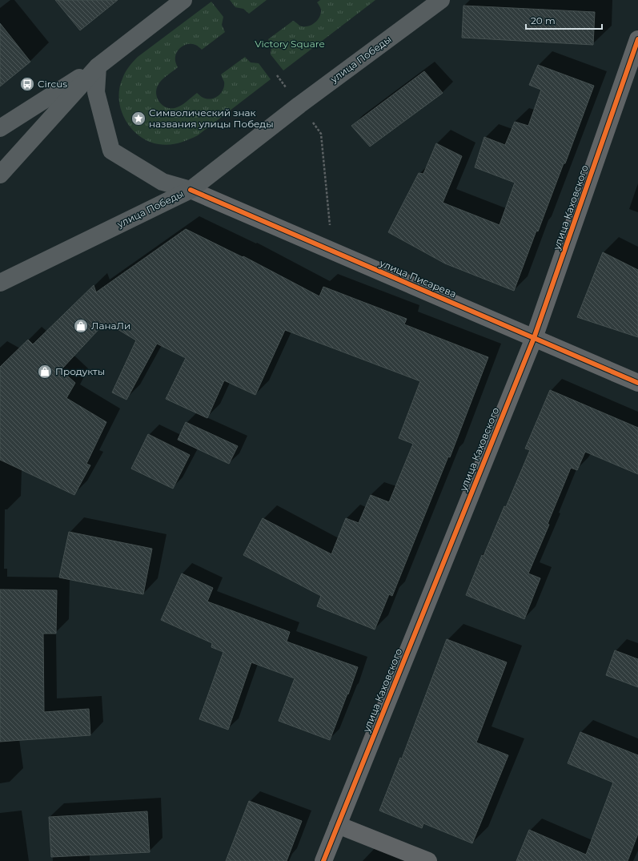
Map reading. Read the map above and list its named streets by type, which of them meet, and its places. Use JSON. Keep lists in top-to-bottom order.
{
  "streets": {
    "main road": ["улица Победы"],
    "street": ["улица Каховского", "улица Писарева"]
  },
  "crossings": [
    ["улица Победы", "улица Писарева"],
    ["улица Каховского", "улица Писарева"]
  ],
  "parks": ["Victory Square"],
  "places": {
    "bus stop": ["Circus"],
    "place": ["Символический знак названия улицы Победы"],
    "shop": ["ЛанаЛи", "Продукты"]
  },
  "scale_bar": "20 m"
}
